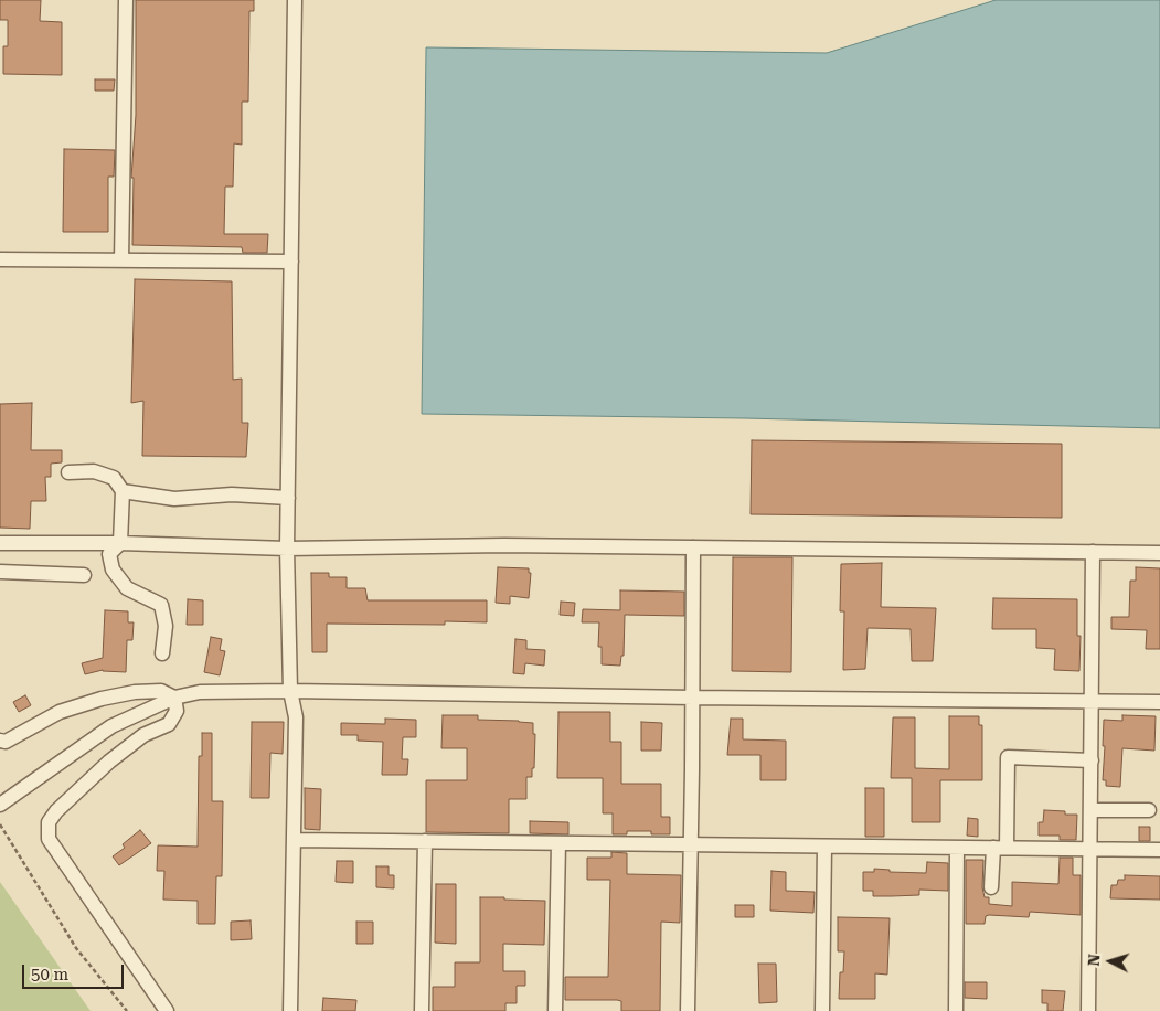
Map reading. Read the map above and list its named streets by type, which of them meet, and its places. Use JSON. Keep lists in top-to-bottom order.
{
  "scale_bar": "50 m",
  "north": "left"
}
